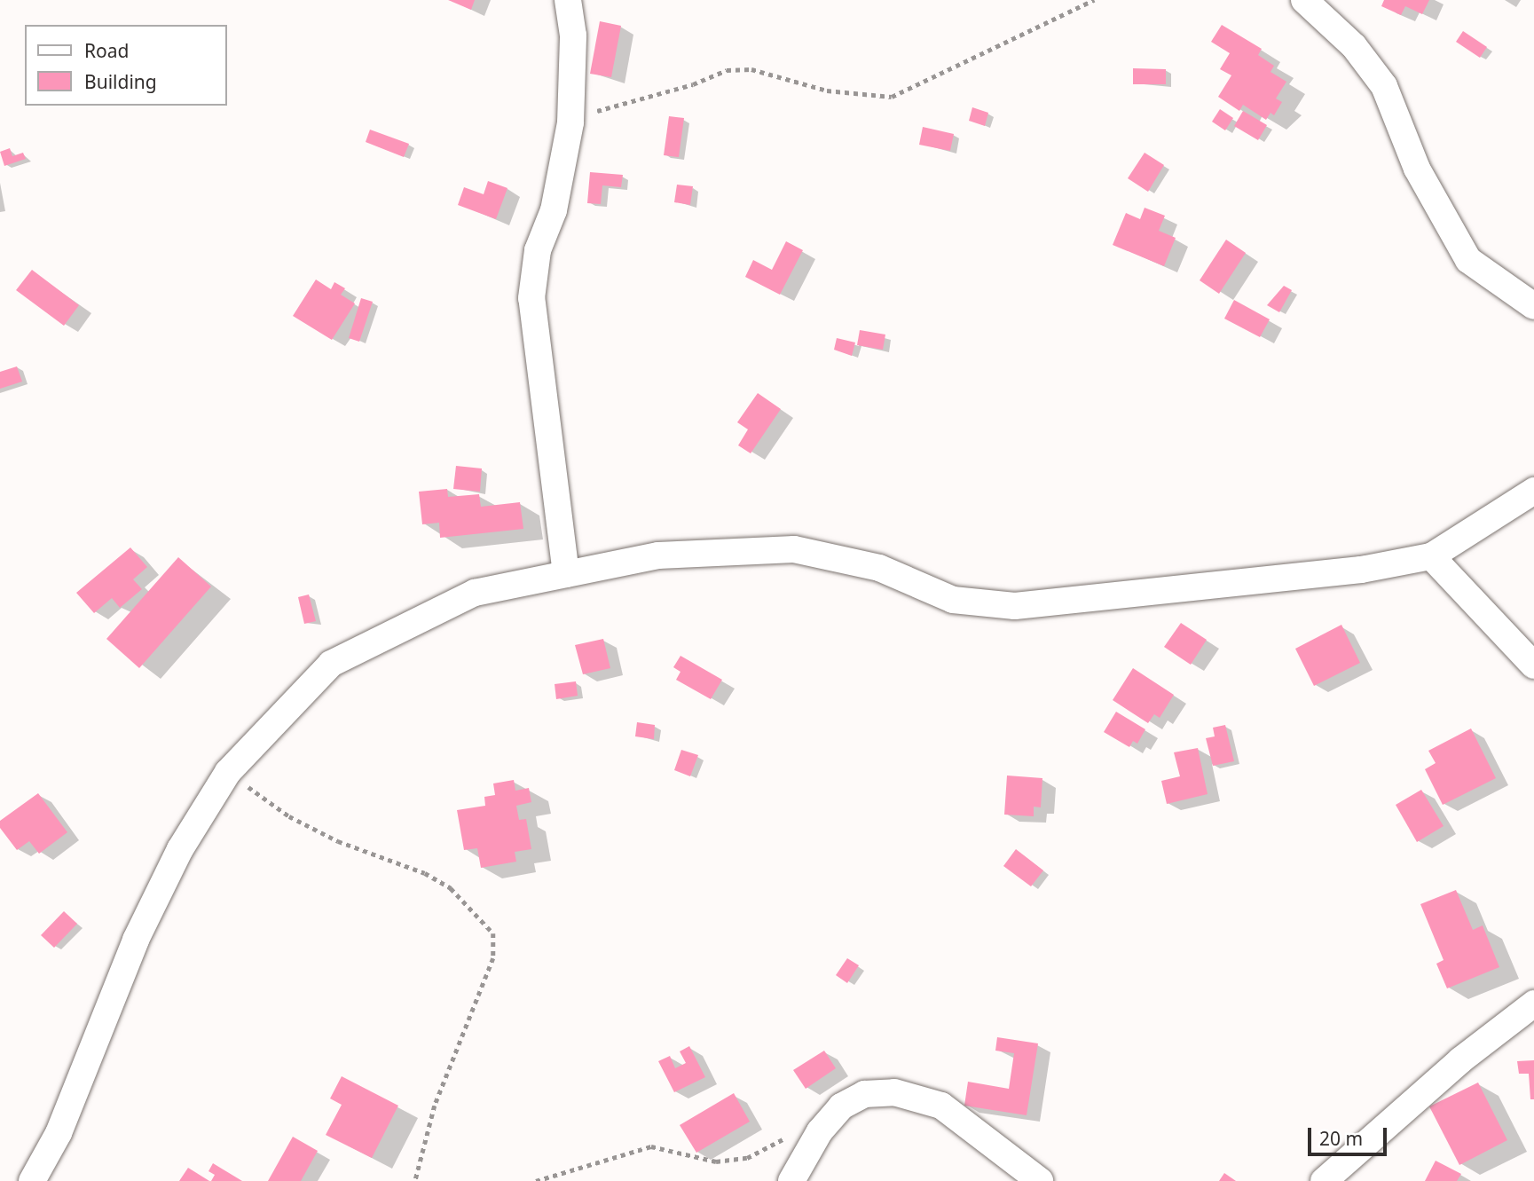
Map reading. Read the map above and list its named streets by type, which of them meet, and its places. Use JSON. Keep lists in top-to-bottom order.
{
  "legend": ["Road", "Building"],
  "scale_bar": "20 m"
}
